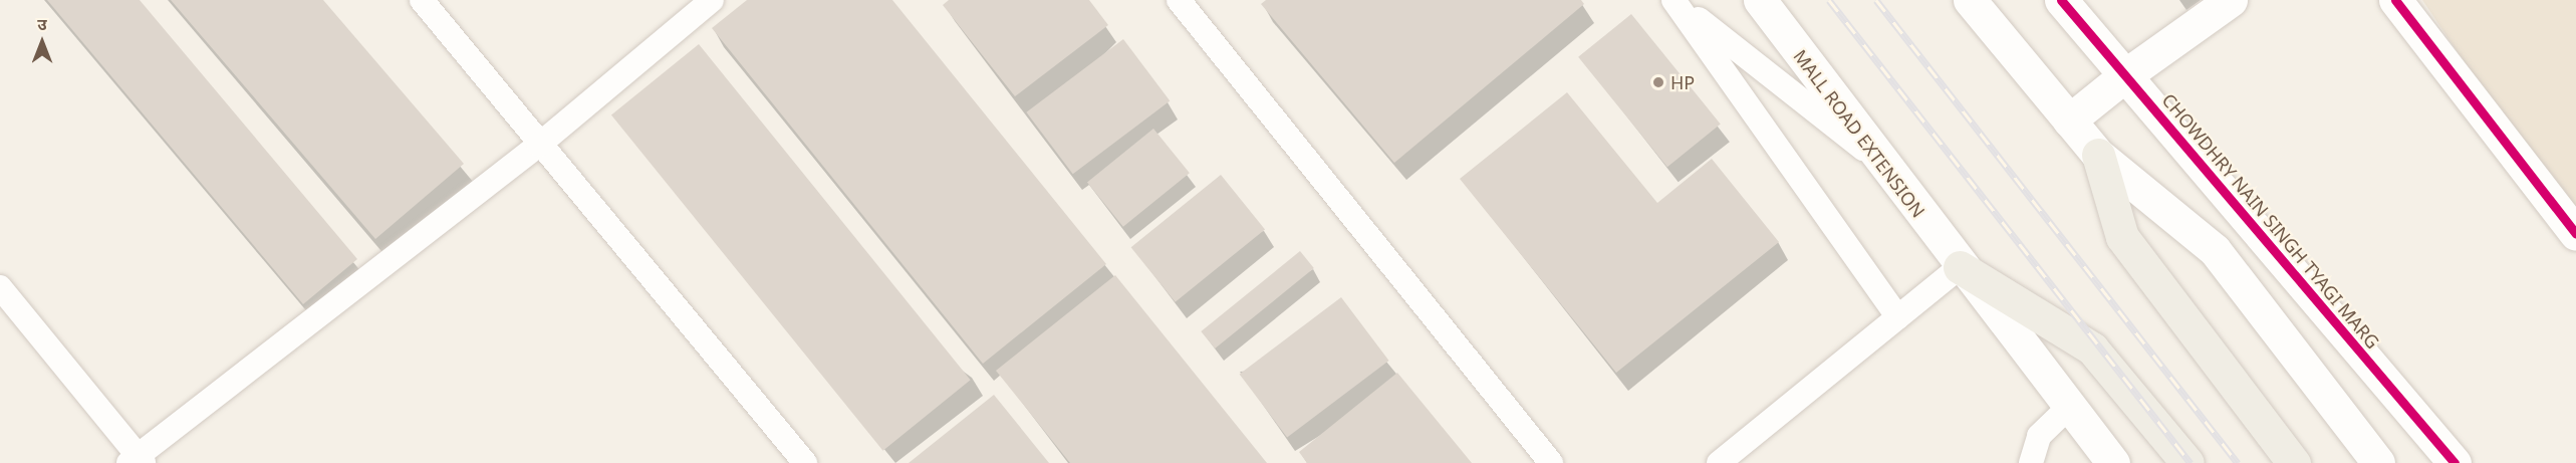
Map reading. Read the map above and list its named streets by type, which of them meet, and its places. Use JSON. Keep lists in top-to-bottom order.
{
  "streets": {
    "main road": ["MALL ROAD EXTENSION", "CHOWDHRY NAIN SINGH TYAGI MARG"]
  },
  "places": ["HP"],
  "north": "top"
}
